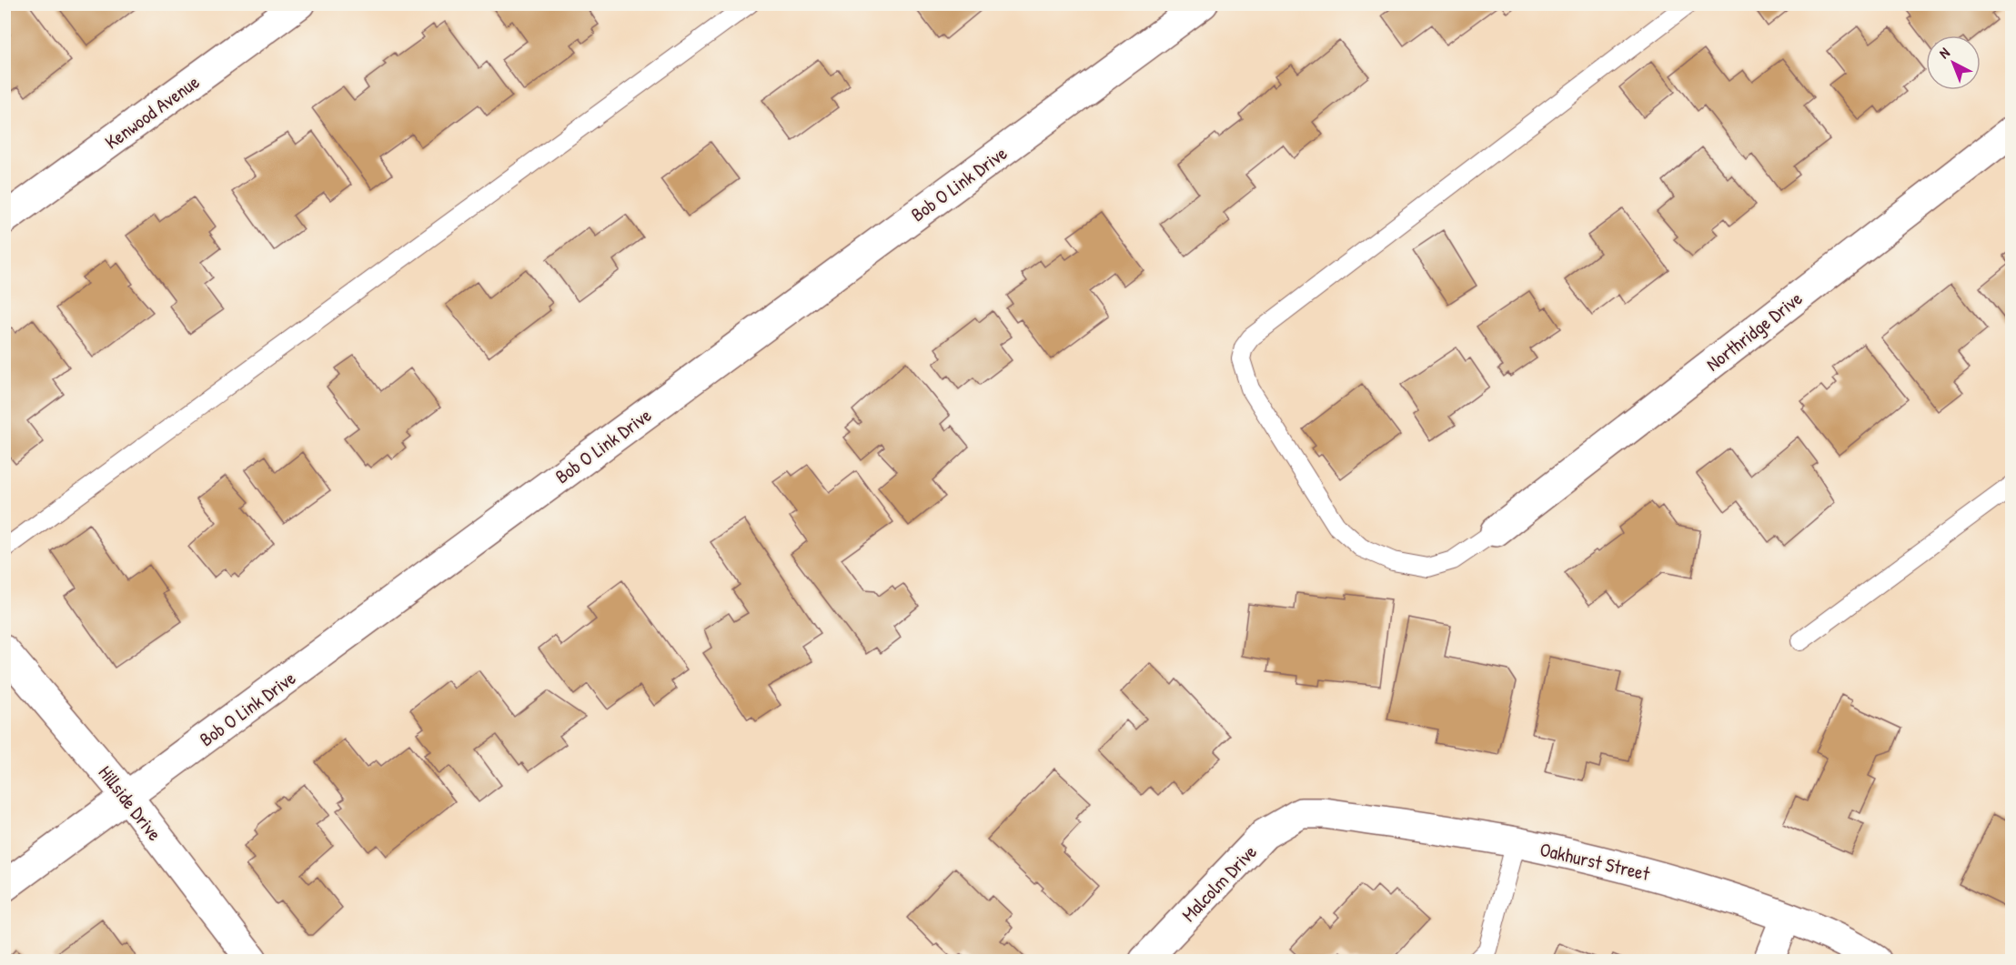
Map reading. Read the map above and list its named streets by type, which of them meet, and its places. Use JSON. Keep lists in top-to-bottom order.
{
  "streets": {
    "street": [
      "Kenwood Avenue",
      "Bob O Link Drive",
      "Northridge Drive",
      "Hillside Drive",
      "Oakhurst Street",
      "Malcolm Drive"
    ]
  },
  "crossings": [
    ["Bob O Link Drive", "Hillside Drive"],
    ["Oakhurst Street", "Malcolm Drive"]
  ],
  "north": "top left"
}
